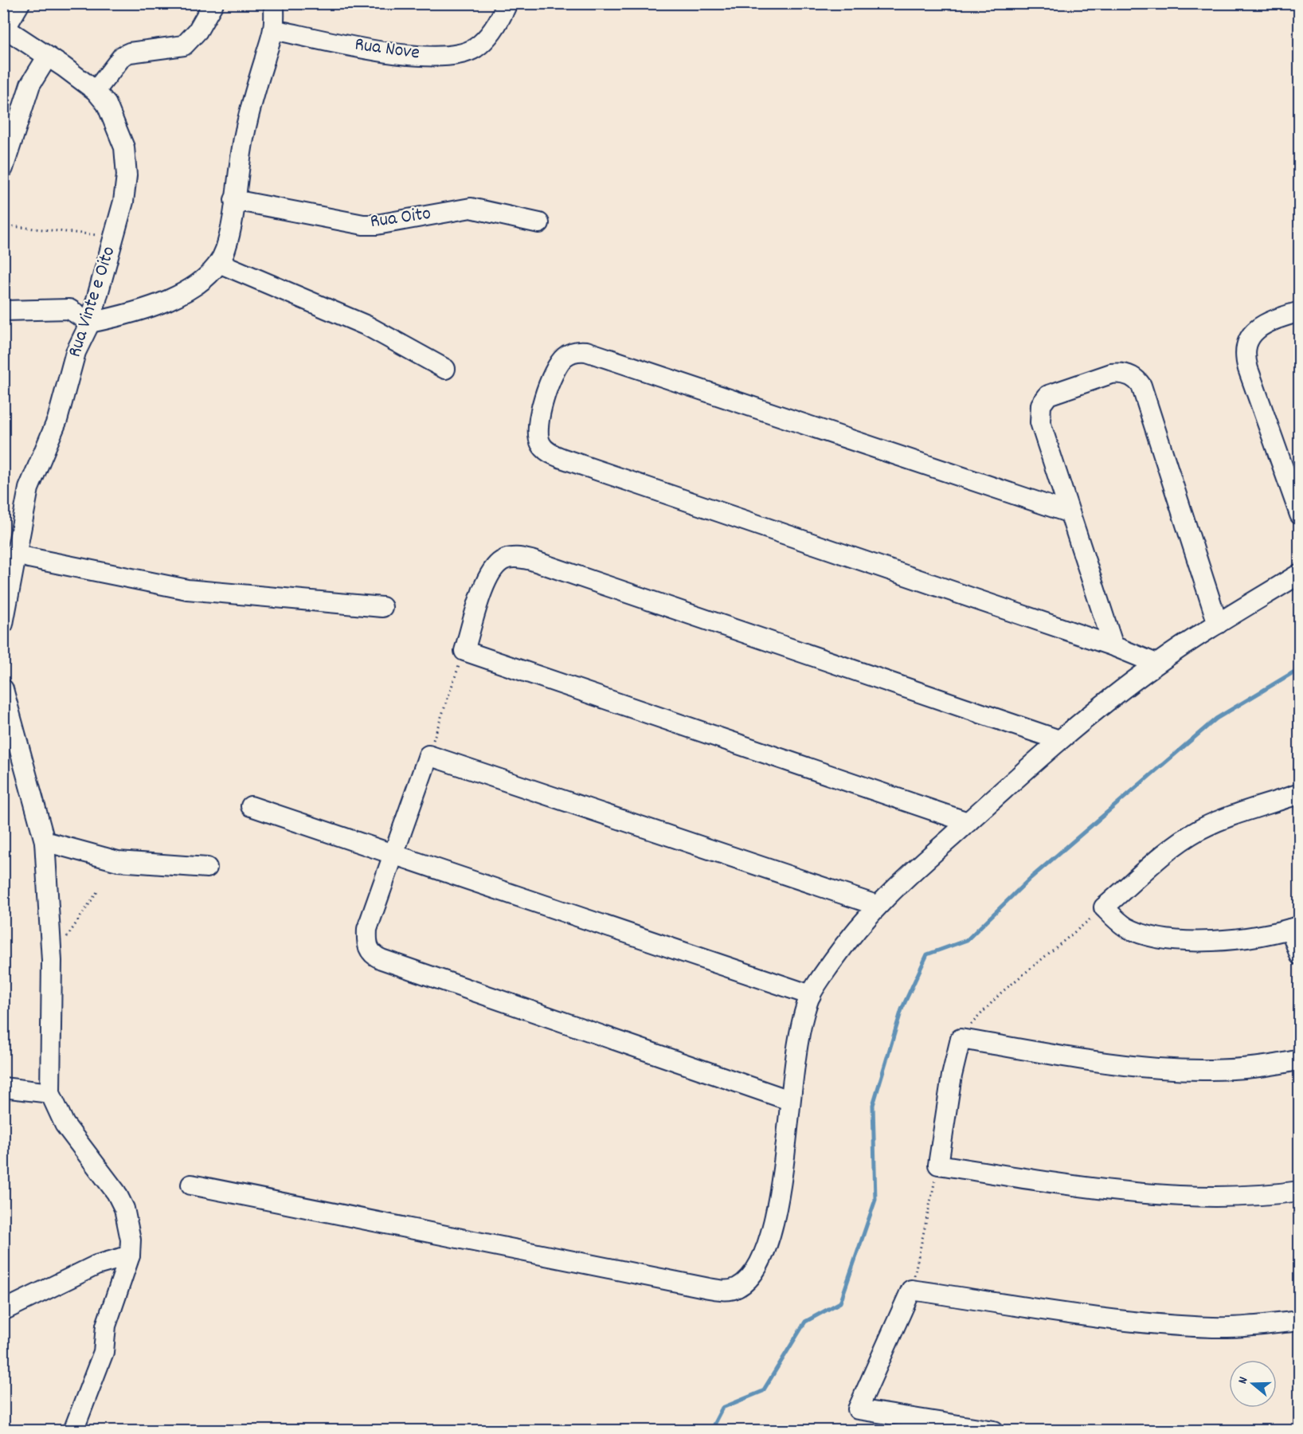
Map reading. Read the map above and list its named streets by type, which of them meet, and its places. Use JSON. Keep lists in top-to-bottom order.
{
  "streets": {
    "street": ["Rua Nove", "Rua Oito", "Rua Vinte e Oito"]
  },
  "north": "left"
}
